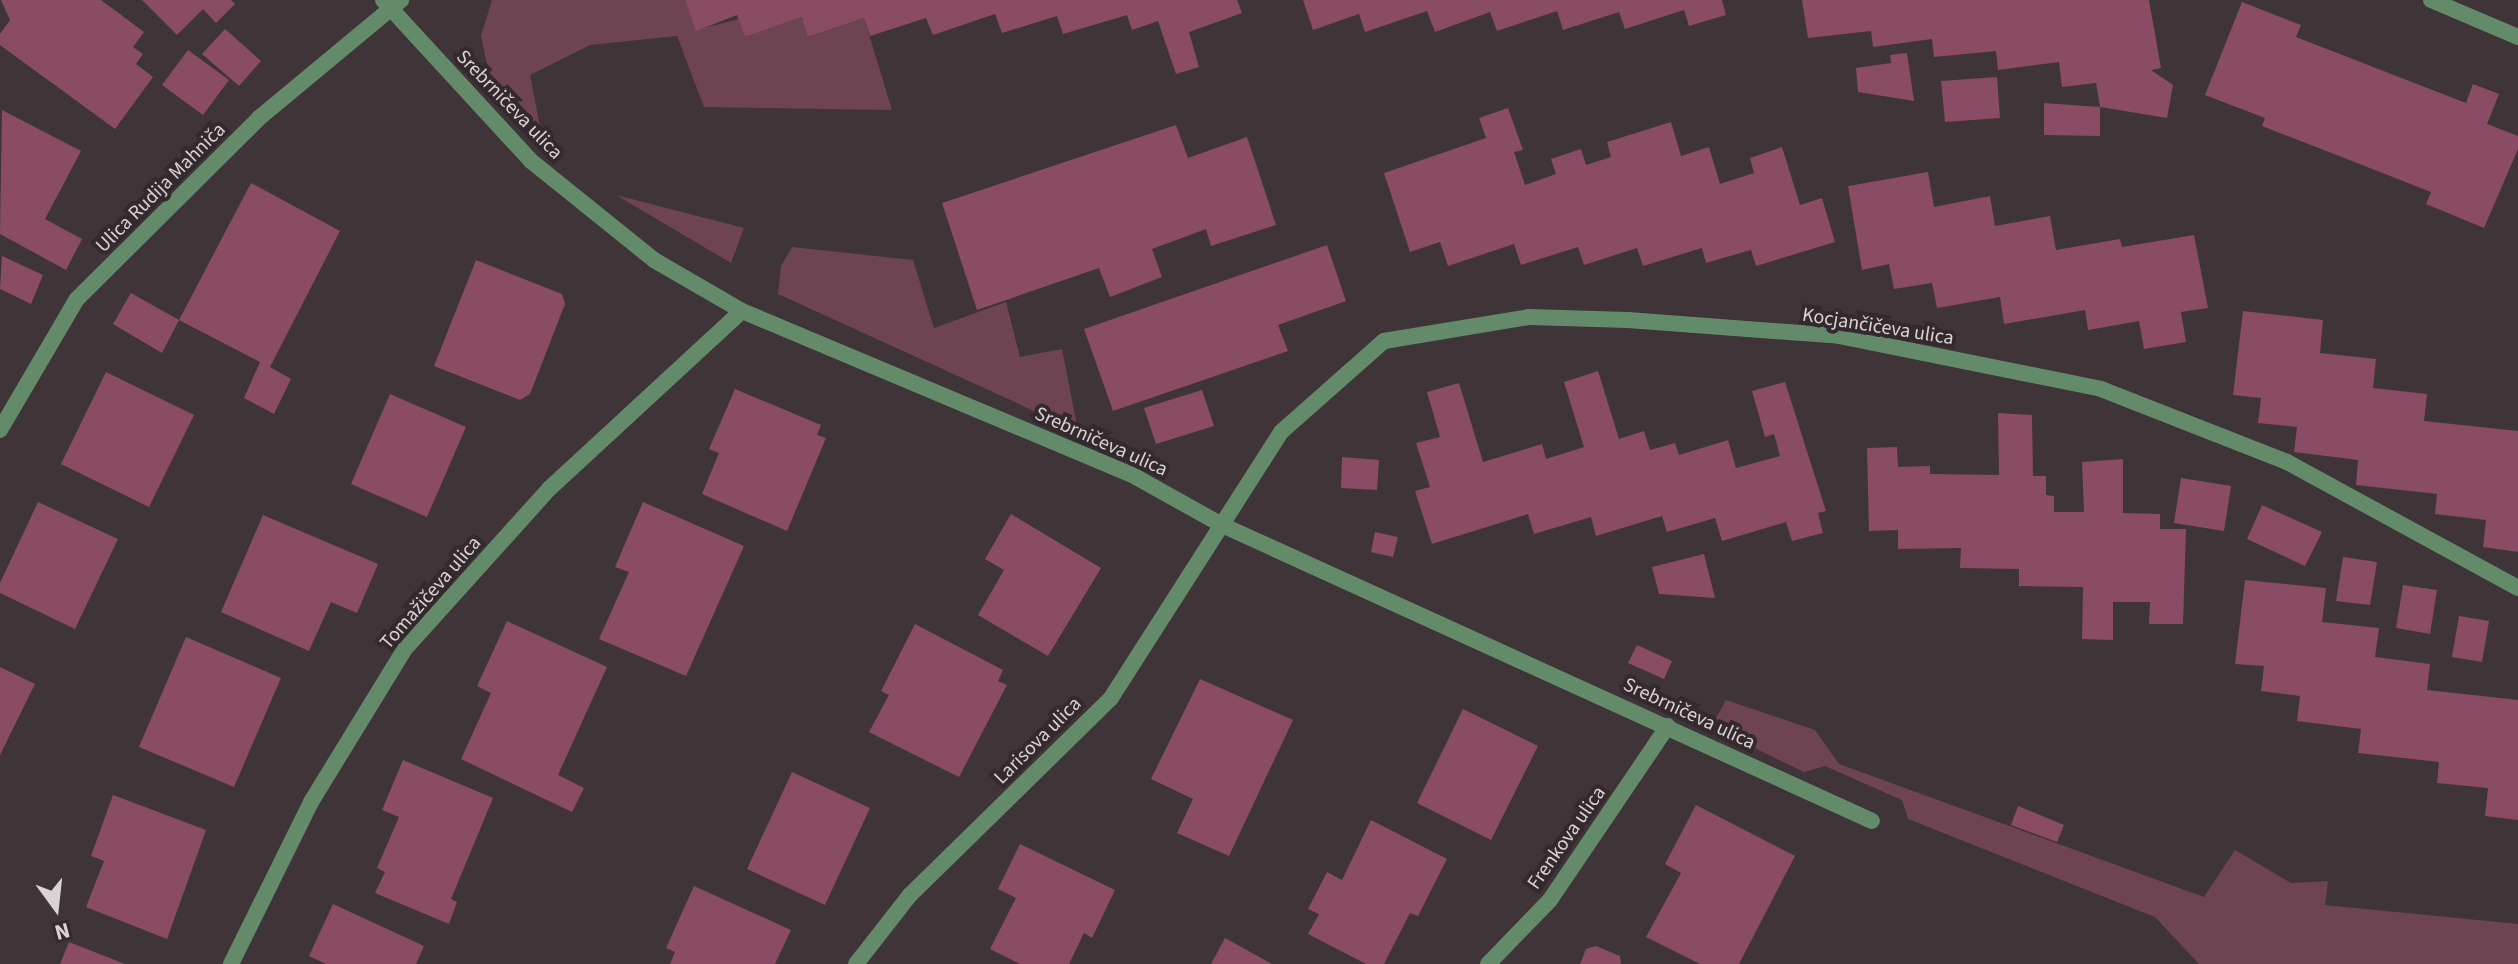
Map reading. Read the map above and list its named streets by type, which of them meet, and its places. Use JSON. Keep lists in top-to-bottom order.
{
  "streets": {
    "street": [
      "Srebrničeva ulica",
      "Ulica Rudija Mahniča",
      "Kocjančičeva ulica",
      "Tomažičeva ulica",
      "Larisova ulica",
      "Frenkova ulica"
    ]
  },
  "crossings": [
    ["Srebrničeva ulica", "Ulica Rudija Mahniča"],
    ["Srebrničeva ulica", "Kocjančičeva ulica"],
    ["Srebrničeva ulica", "Tomažičeva ulica"],
    ["Srebrničeva ulica", "Larisova ulica"],
    ["Srebrničeva ulica", "Frenkova ulica"],
    ["Kocjančičeva ulica", "Larisova ulica"]
  ],
  "north": "bottom"
}
